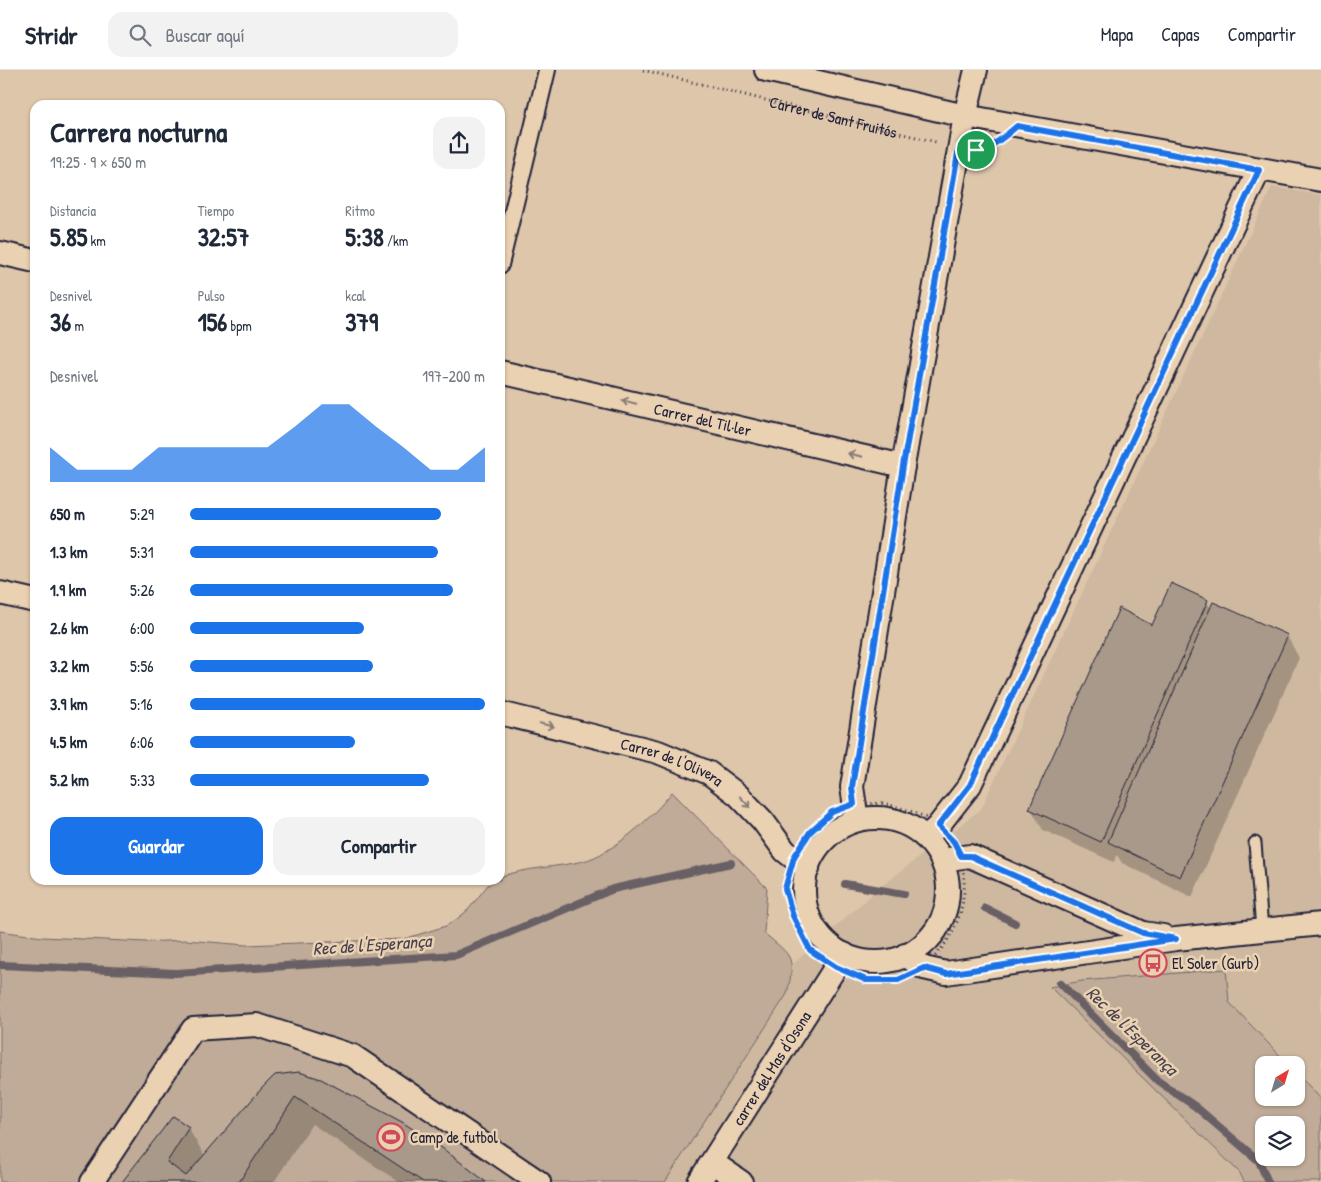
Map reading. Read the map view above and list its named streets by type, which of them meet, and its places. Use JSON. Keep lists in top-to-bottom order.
{
  "streets": {
    "street": [
      "Carrer de Sant Fruitós",
      "Carrer del Til·ler",
      "Carrer de l'Olivera",
      "carrer del Mas d'Osona"
    ]
  },
  "crossings": [
    ["Carrer de l'Olivera", "carrer del Mas d'Osona"]
  ],
  "one_way": ["Carrer del Til·ler", "Carrer de l'Olivera"],
  "water": ["Rec de l'Esperança"],
  "places": {
    "bus stop": ["El Soler (Gurb)"],
    "sports": ["Camp de futbol"]
  },
  "north": "top right",
  "page": {
    "header": "Stridr",
    "search": "Buscar aquí",
    "nav": ["Mapa", "Capas", "Compartir"],
    "heading": ["Carrera nocturna", "19:25 · 9 × 650 m"],
    "stats": [
      ["Distancia", "5.85 km"],
      ["Tiempo", "32:57"],
      ["Ritmo", "5:38 /km"],
      ["Desnivel", "36 m"],
      ["Pulso", "156 bpm"],
      ["kcal", "379"]
    ],
    "chart": ["Desnivel", "197–200 m"],
    "list": [
      {
        "name": "650 m",
        "note": "5:29"
      },
      {
        "name": "1.3 km",
        "note": "5:31"
      },
      {
        "name": "1.9 km",
        "note": "5:26"
      },
      {
        "name": "2.6 km",
        "note": "6:00"
      },
      {
        "name": "3.2 km",
        "note": "5:56"
      },
      {
        "name": "3.9 km",
        "note": "5:16"
      },
      {
        "name": "4.5 km",
        "note": "6:06"
      },
      {
        "name": "5.2 km",
        "note": "5:33"
      }
    ],
    "buttons": ["Guardar", "Compartir"]
  }
}
